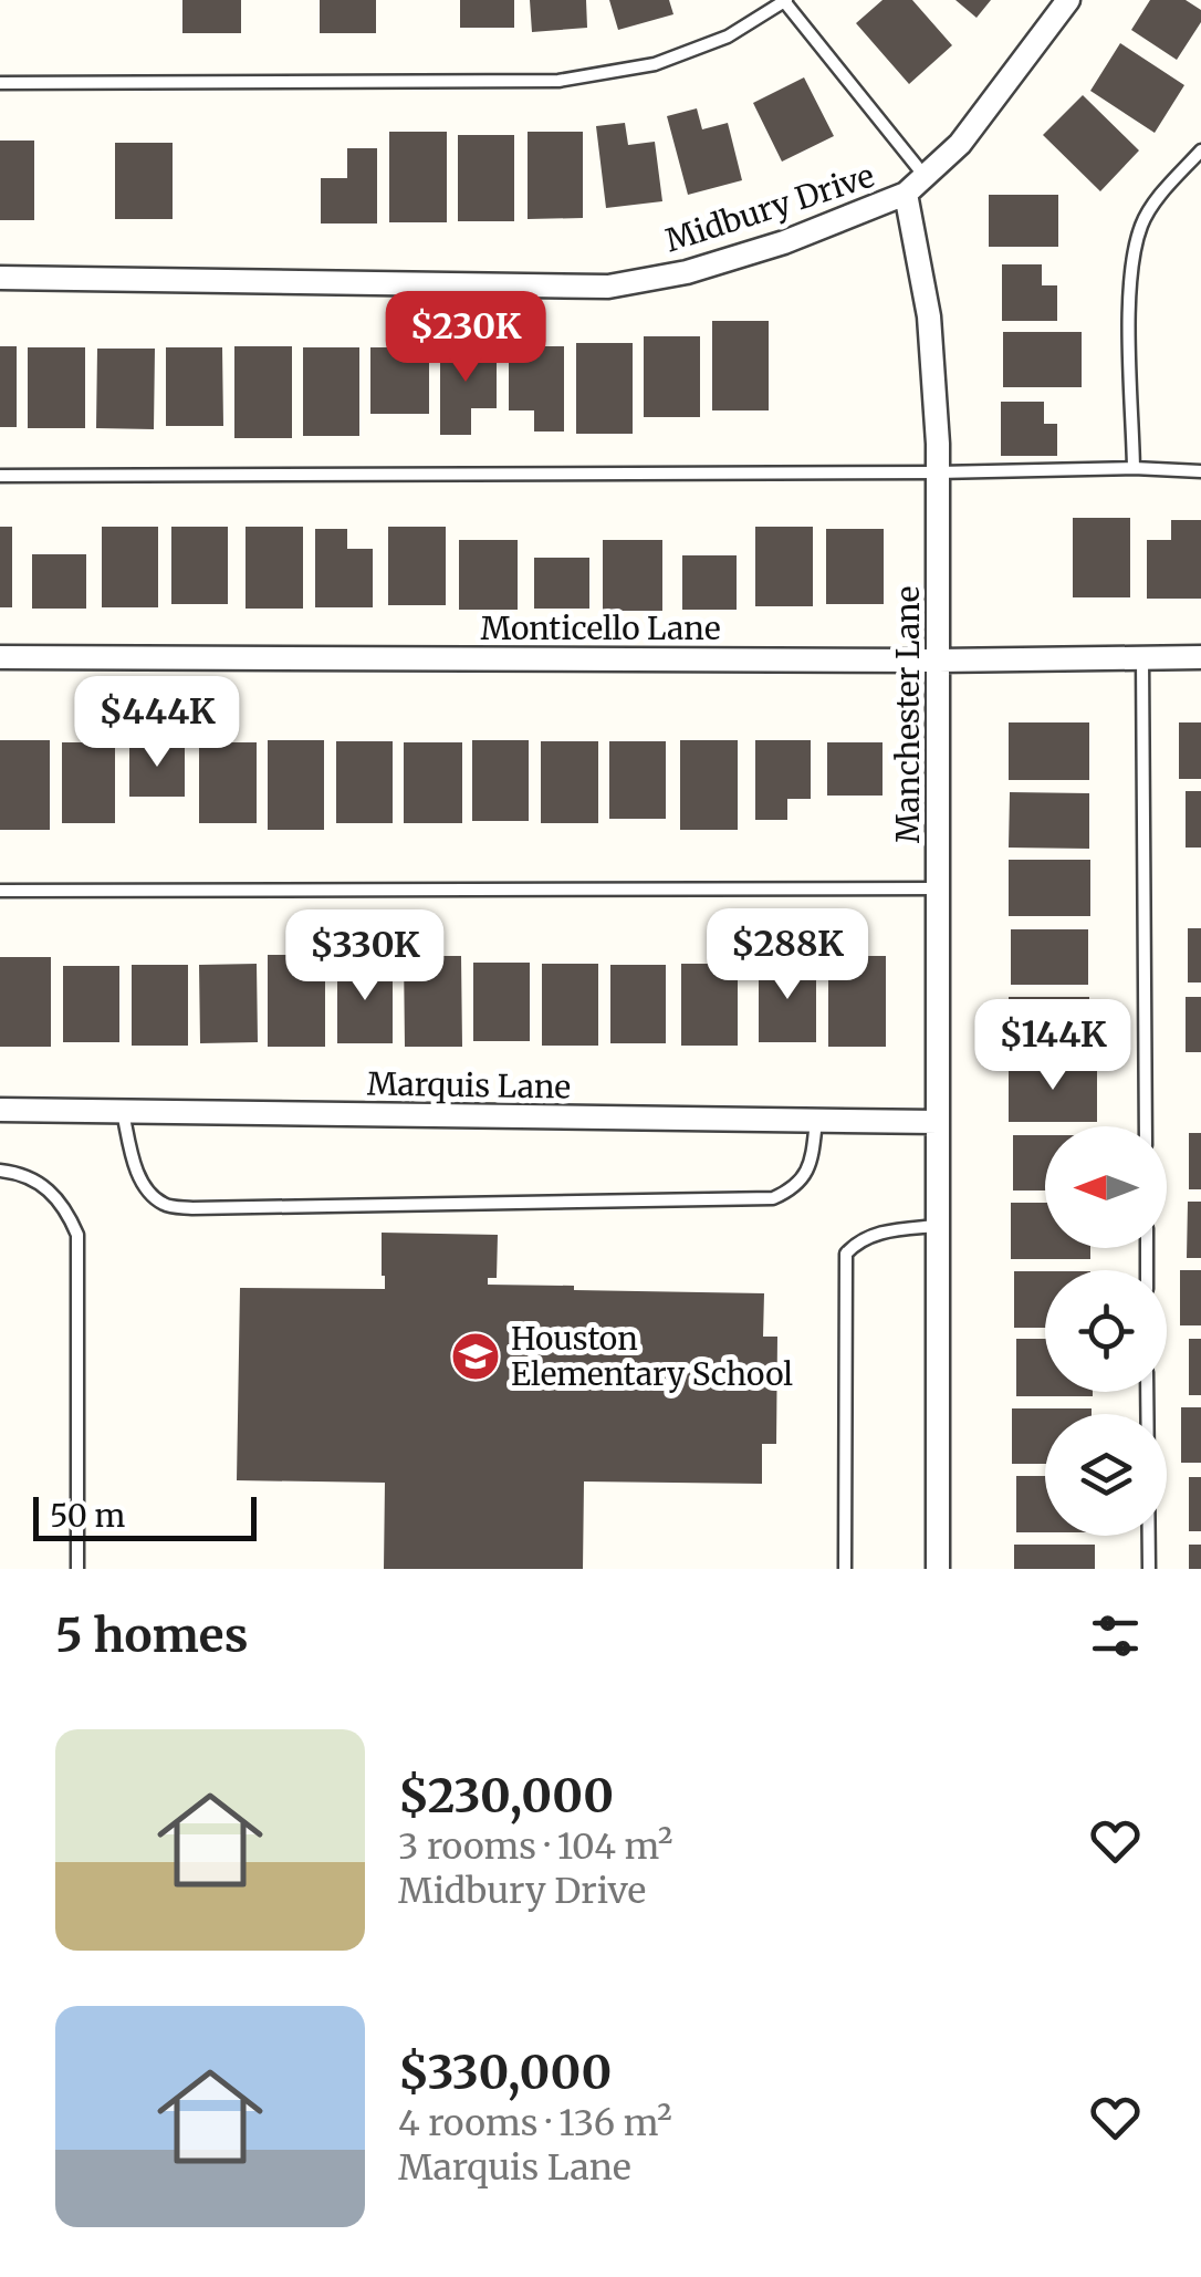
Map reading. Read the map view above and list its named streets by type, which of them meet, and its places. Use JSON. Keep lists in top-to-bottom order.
{
  "streets": {
    "street": [
      "Midbury Drive",
      "Monticello Lane",
      "Manchester Lane",
      "Marquis Lane"
    ]
  },
  "crossings": [
    ["Midbury Drive", "Manchester Lane"],
    ["Monticello Lane", "Manchester Lane"],
    ["Manchester Lane", "Marquis Lane"]
  ],
  "places": {
    "school or university": ["Houston Elementary School"]
  },
  "scale_bar": "50 m",
  "north": "left",
  "page": {
    "price": [
      "$230K",
      "$444K",
      "$288K",
      "$330K",
      "$144K"
    ],
    "scale": "50 m",
    "heading": "5 homes",
    "list": [
      {
        "name": "$230,000",
        "note": "3 rooms · 104 m² · Midbury Drive"
      },
      {
        "name": "$330,000",
        "note": "4 rooms · 136 m² · Marquis Lane"
      }
    ]
  }
}
